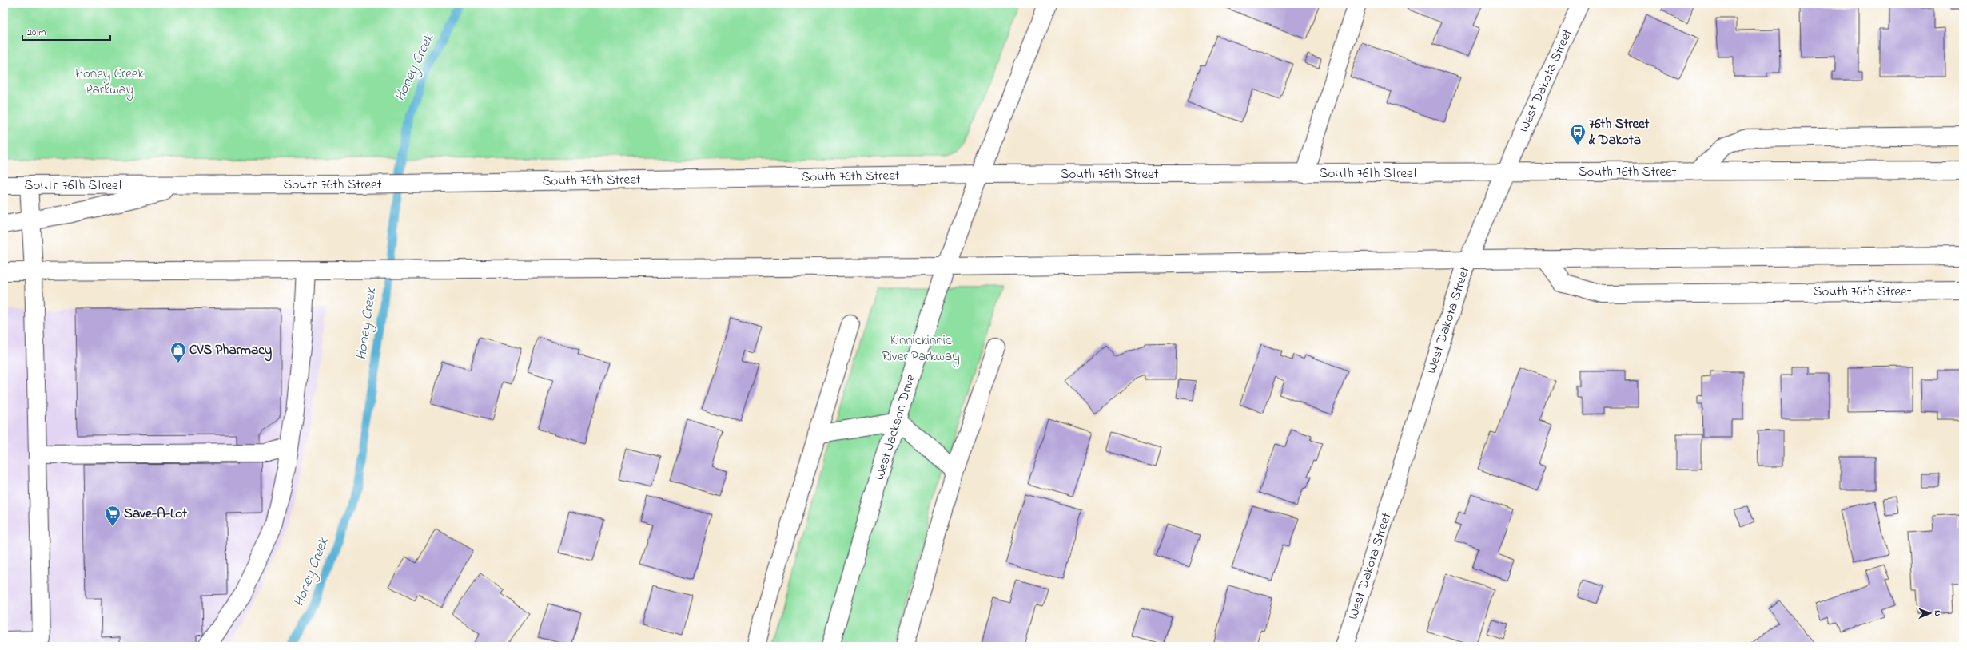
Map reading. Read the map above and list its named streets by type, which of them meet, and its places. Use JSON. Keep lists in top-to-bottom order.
{
  "streets": {
    "main road": ["West Dakota Street", "South 76th Street", "West Jackson Drive"]
  },
  "crossings": [
    ["West Dakota Street", "South 76th Street"],
    ["South 76th Street", "West Jackson Drive"]
  ],
  "water": ["Honey Creek"],
  "parks": ["Honey Creek Parkway", "Kinnickinnic River Parkway"],
  "places": {
    "bus stop": ["76th Street & Dakota"],
    "shop": ["CVS Pharmacy"],
    "supermarket": ["Save-A-Lot"]
  },
  "scale_bar": "20 m",
  "north": "right"
}
